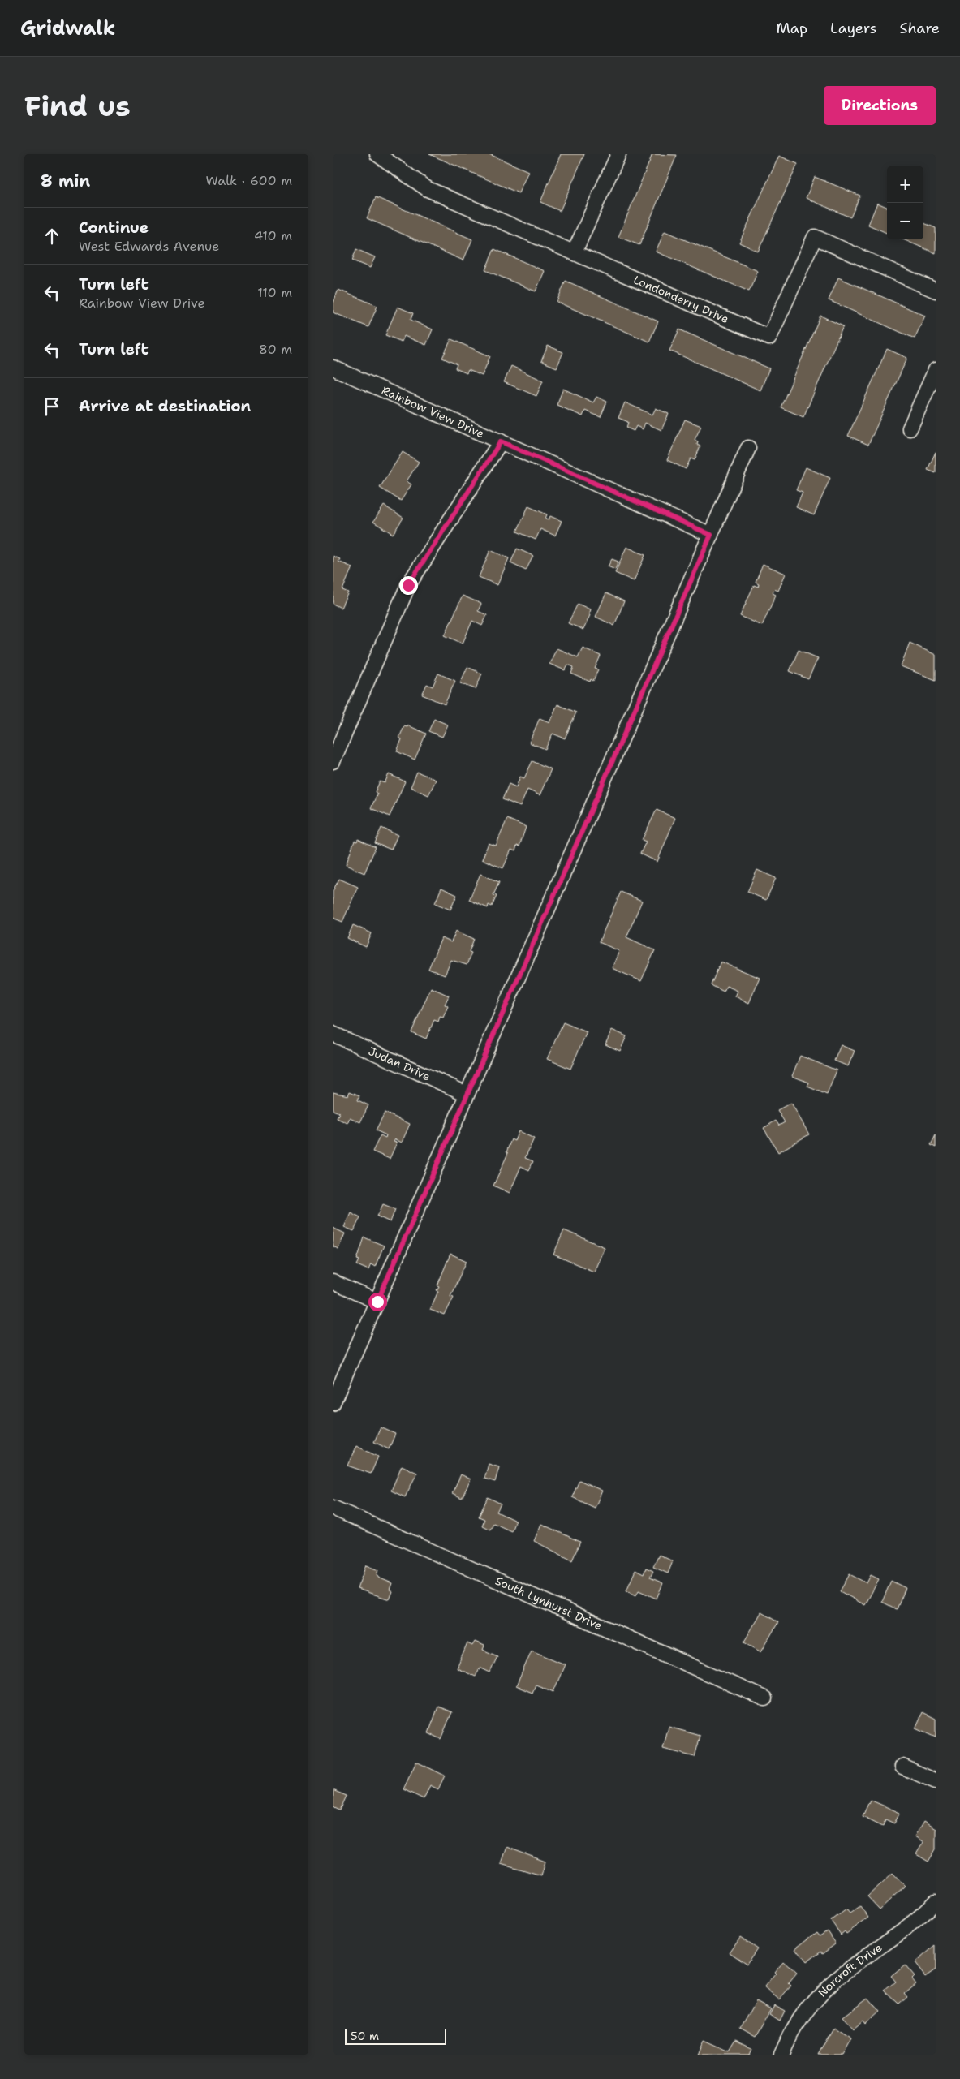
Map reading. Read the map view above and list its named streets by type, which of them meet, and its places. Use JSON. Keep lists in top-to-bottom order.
{
  "streets": {
    "street": [
      "Londonderry Drive",
      "Rainbow View Drive",
      "Judan Drive",
      "South Lynhurst Drive",
      "Norcroft Drive"
    ]
  },
  "scale_bar": "50 m",
  "page": {
    "header": "Gridwalk",
    "nav": ["Map", "Layers", "Share"],
    "buttons": "Directions",
    "title": "Find us",
    "heading": ["8 min", "Walk · 600 m"],
    "map_buttons": ["+", "−"],
    "list": [
      ["Continue", "West Edwards Avenue", "410 m"],
      ["Turn left", "Rainbow View Drive", "110 m"],
      ["Turn left", "80 m"],
      "Arrive at destination"
    ],
    "scale": "50 m"
  }
}
